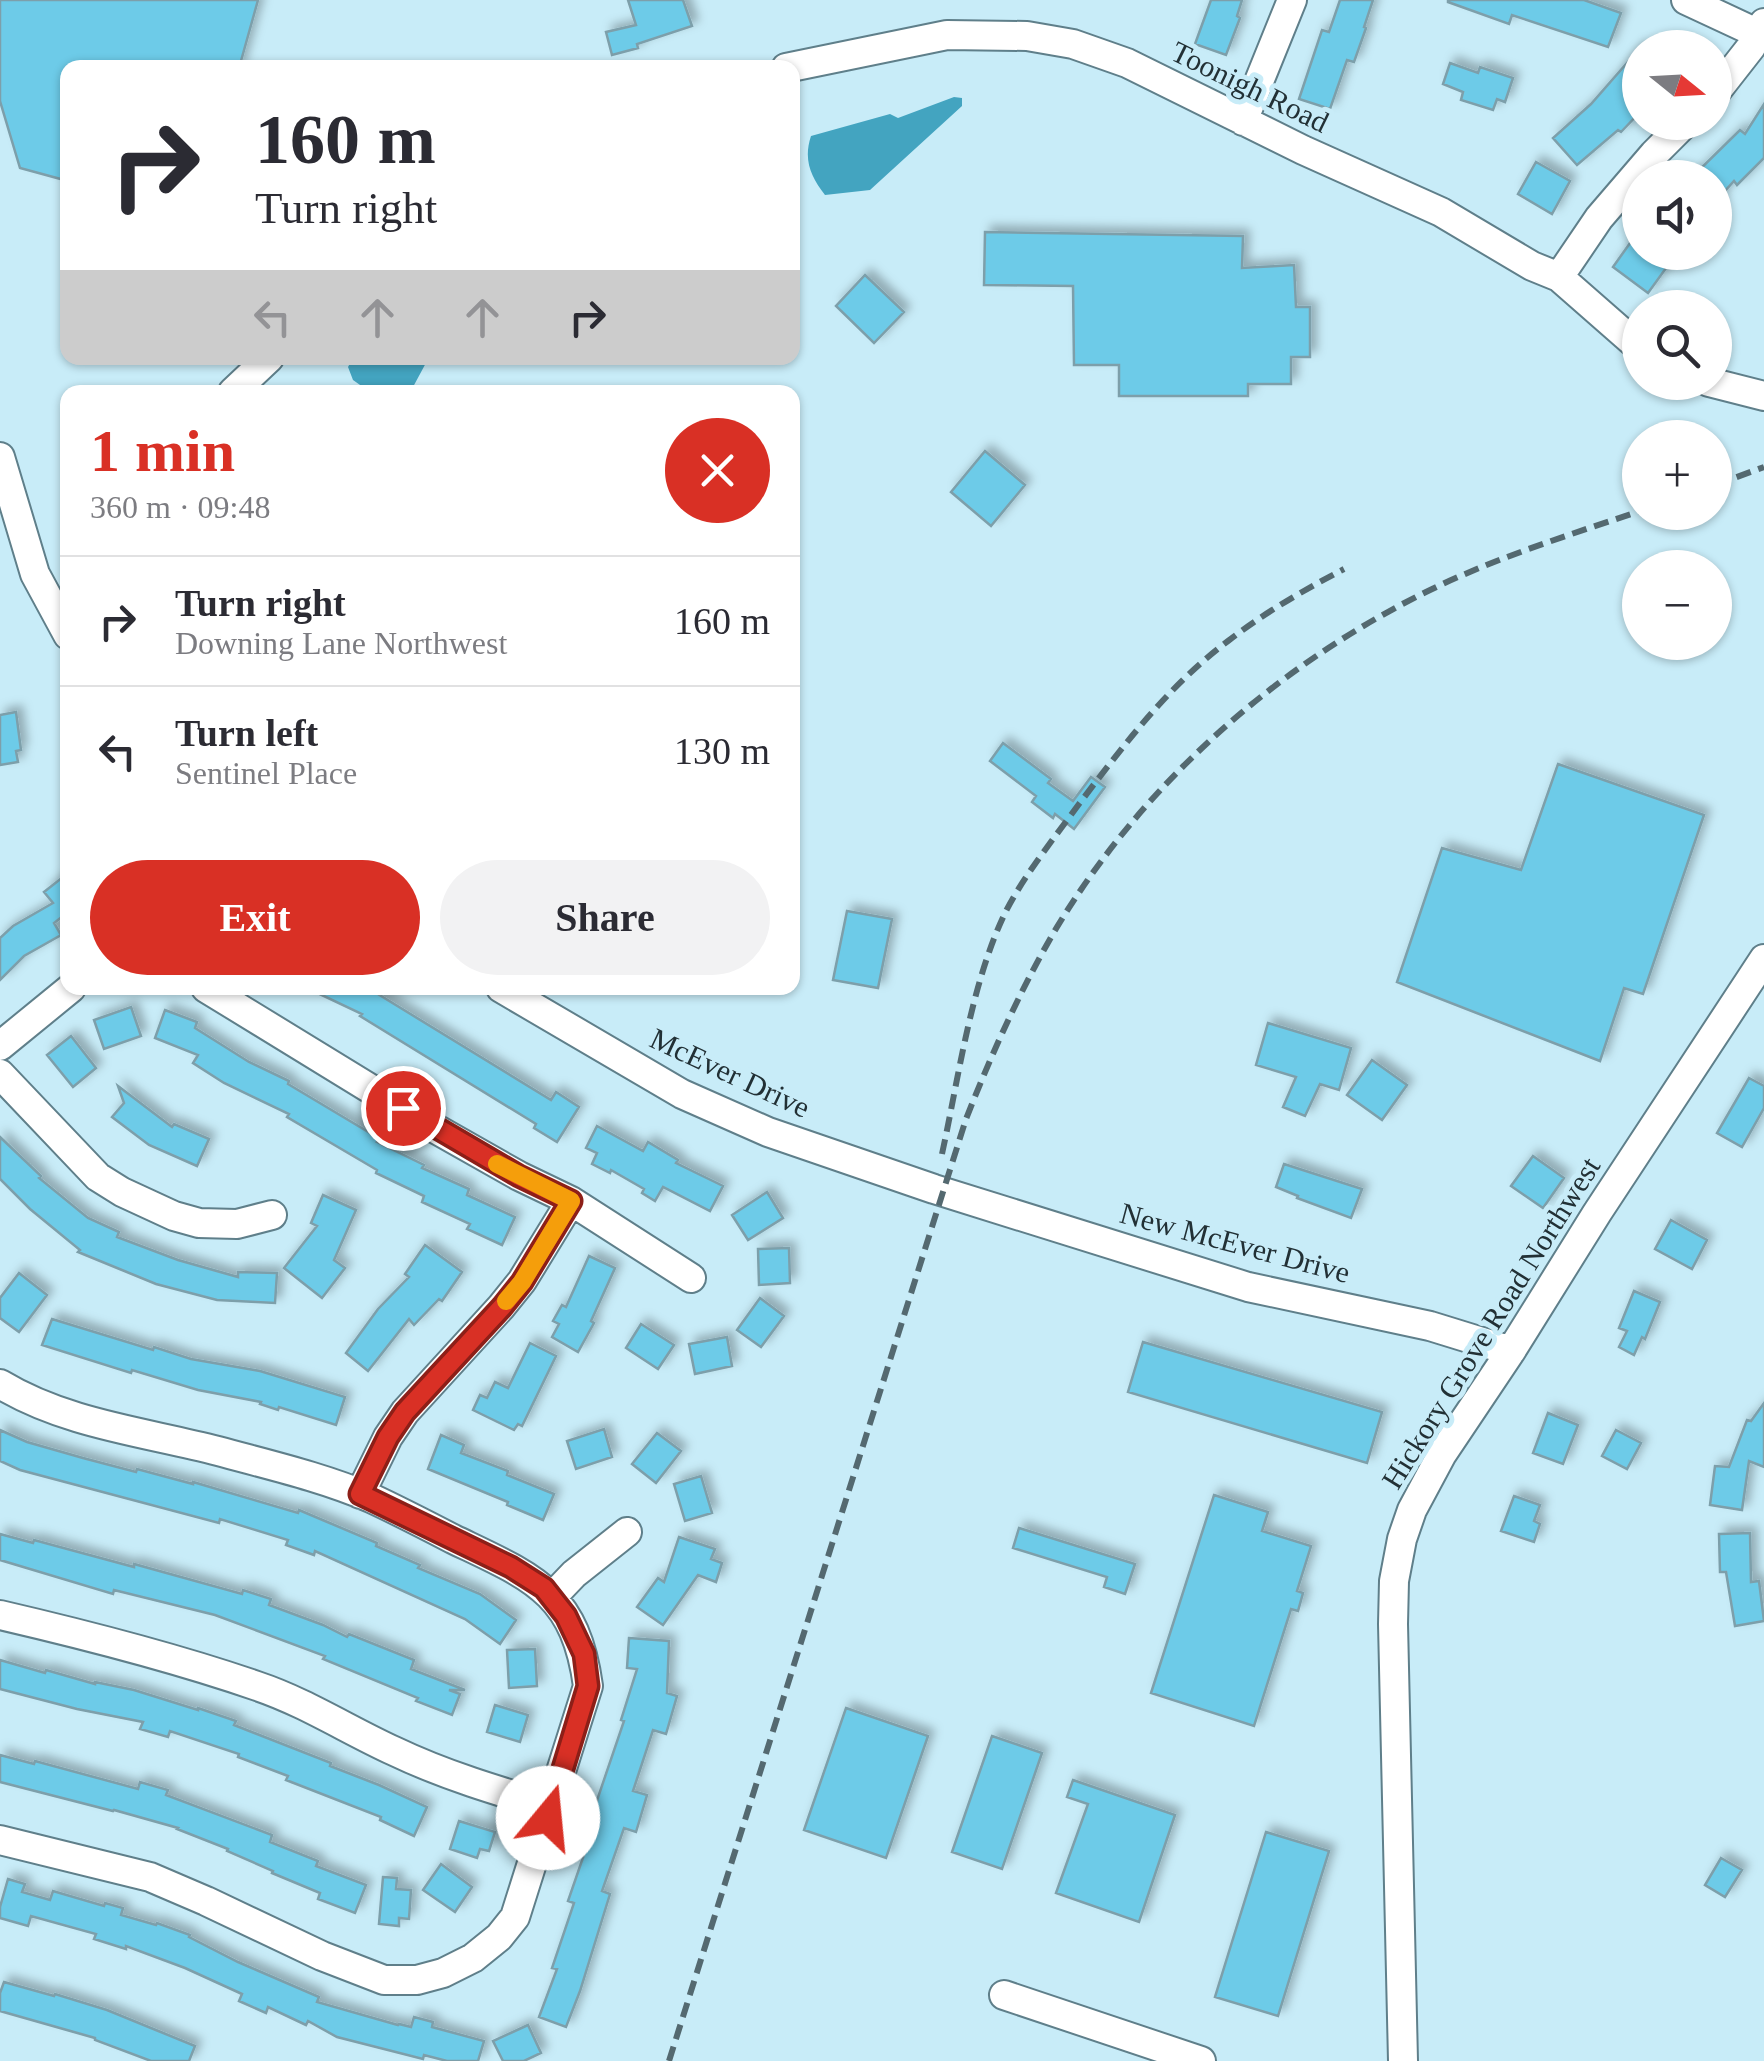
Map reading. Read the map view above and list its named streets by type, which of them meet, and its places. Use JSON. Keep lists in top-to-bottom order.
{
  "streets": {
    "street": [
      "Toonigh Road",
      "McEver Drive",
      "New McEver Drive",
      "Hickory Grove Road Northwest"
    ]
  },
  "crossings": [
    ["McEver Drive", "New McEver Drive"],
    ["New McEver Drive", "Hickory Grove Road Northwest"]
  ],
  "north": "right",
  "page": {
    "map_buttons": ["+", "−"],
    "turn": ["160 m", "Turn right"],
    "heading": ["1 min", "360 m · 09:48"],
    "list": [
      {
        "name": "Turn right",
        "note": "Downing Lane Northwest",
        "value": "160 m"
      },
      {
        "name": "Turn left",
        "note": "Sentinel Place",
        "value": "130 m"
      }
    ],
    "buttons": ["Exit", "Share"]
  }
}
